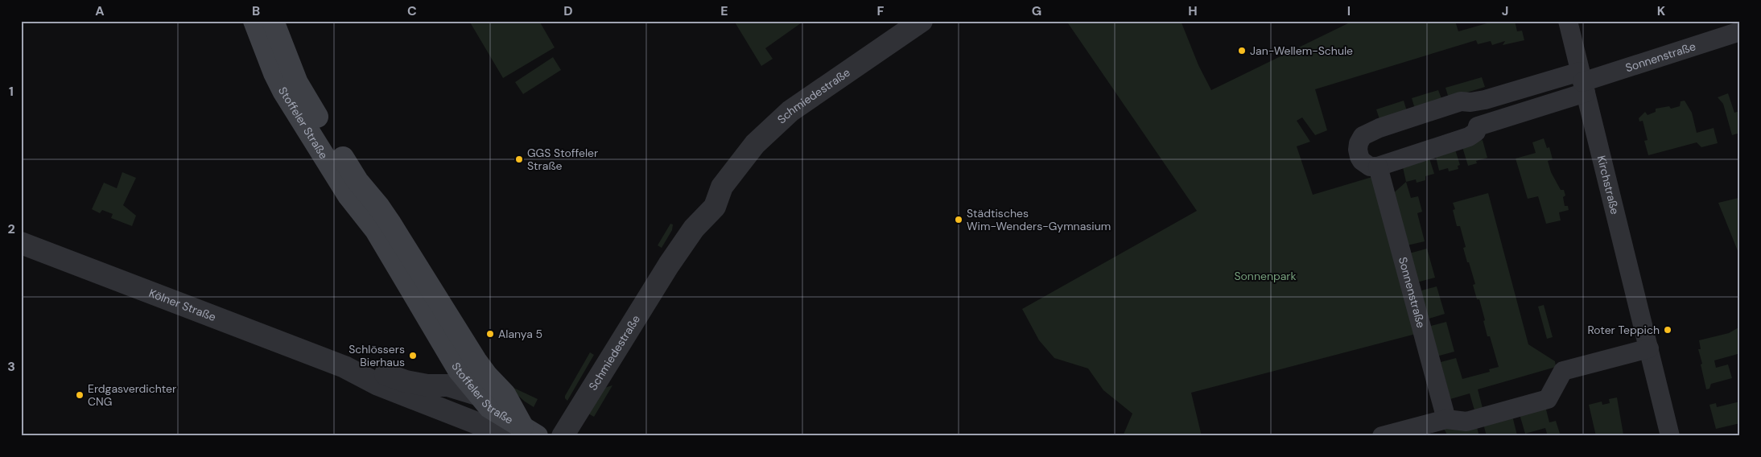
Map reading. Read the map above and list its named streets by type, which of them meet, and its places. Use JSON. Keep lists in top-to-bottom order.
{
  "streets": {
    "main road": ["Stoffeler Straße"],
    "street": [
      "Sonnenstraße",
      "Schmiedestraße",
      "Kirchstraße",
      "Kölner Straße"
    ]
  },
  "crossings": [
    ["Sonnenstraße", "Kirchstraße"],
    ["Stoffeler Straße", "Kölner Straße"]
  ],
  "parks": ["Sonnenpark"],
  "places": [
    "Jan-Wellem-Schule",
    "GGS Stoffeler Straße",
    "Städtisches Wim-Wenders-Gymnasium",
    "Roter Teppich",
    "Alanya 5",
    "Schlössers Bierhaus",
    "Erdgasverdichter CNG"
  ],
  "grid": {
    "columns": [
      "A",
      "B",
      "C",
      "D",
      "E",
      "F",
      "G",
      "H",
      "I",
      "J",
      "K"
    ],
    "rows": ["1", "2", "3"]
  }
}
